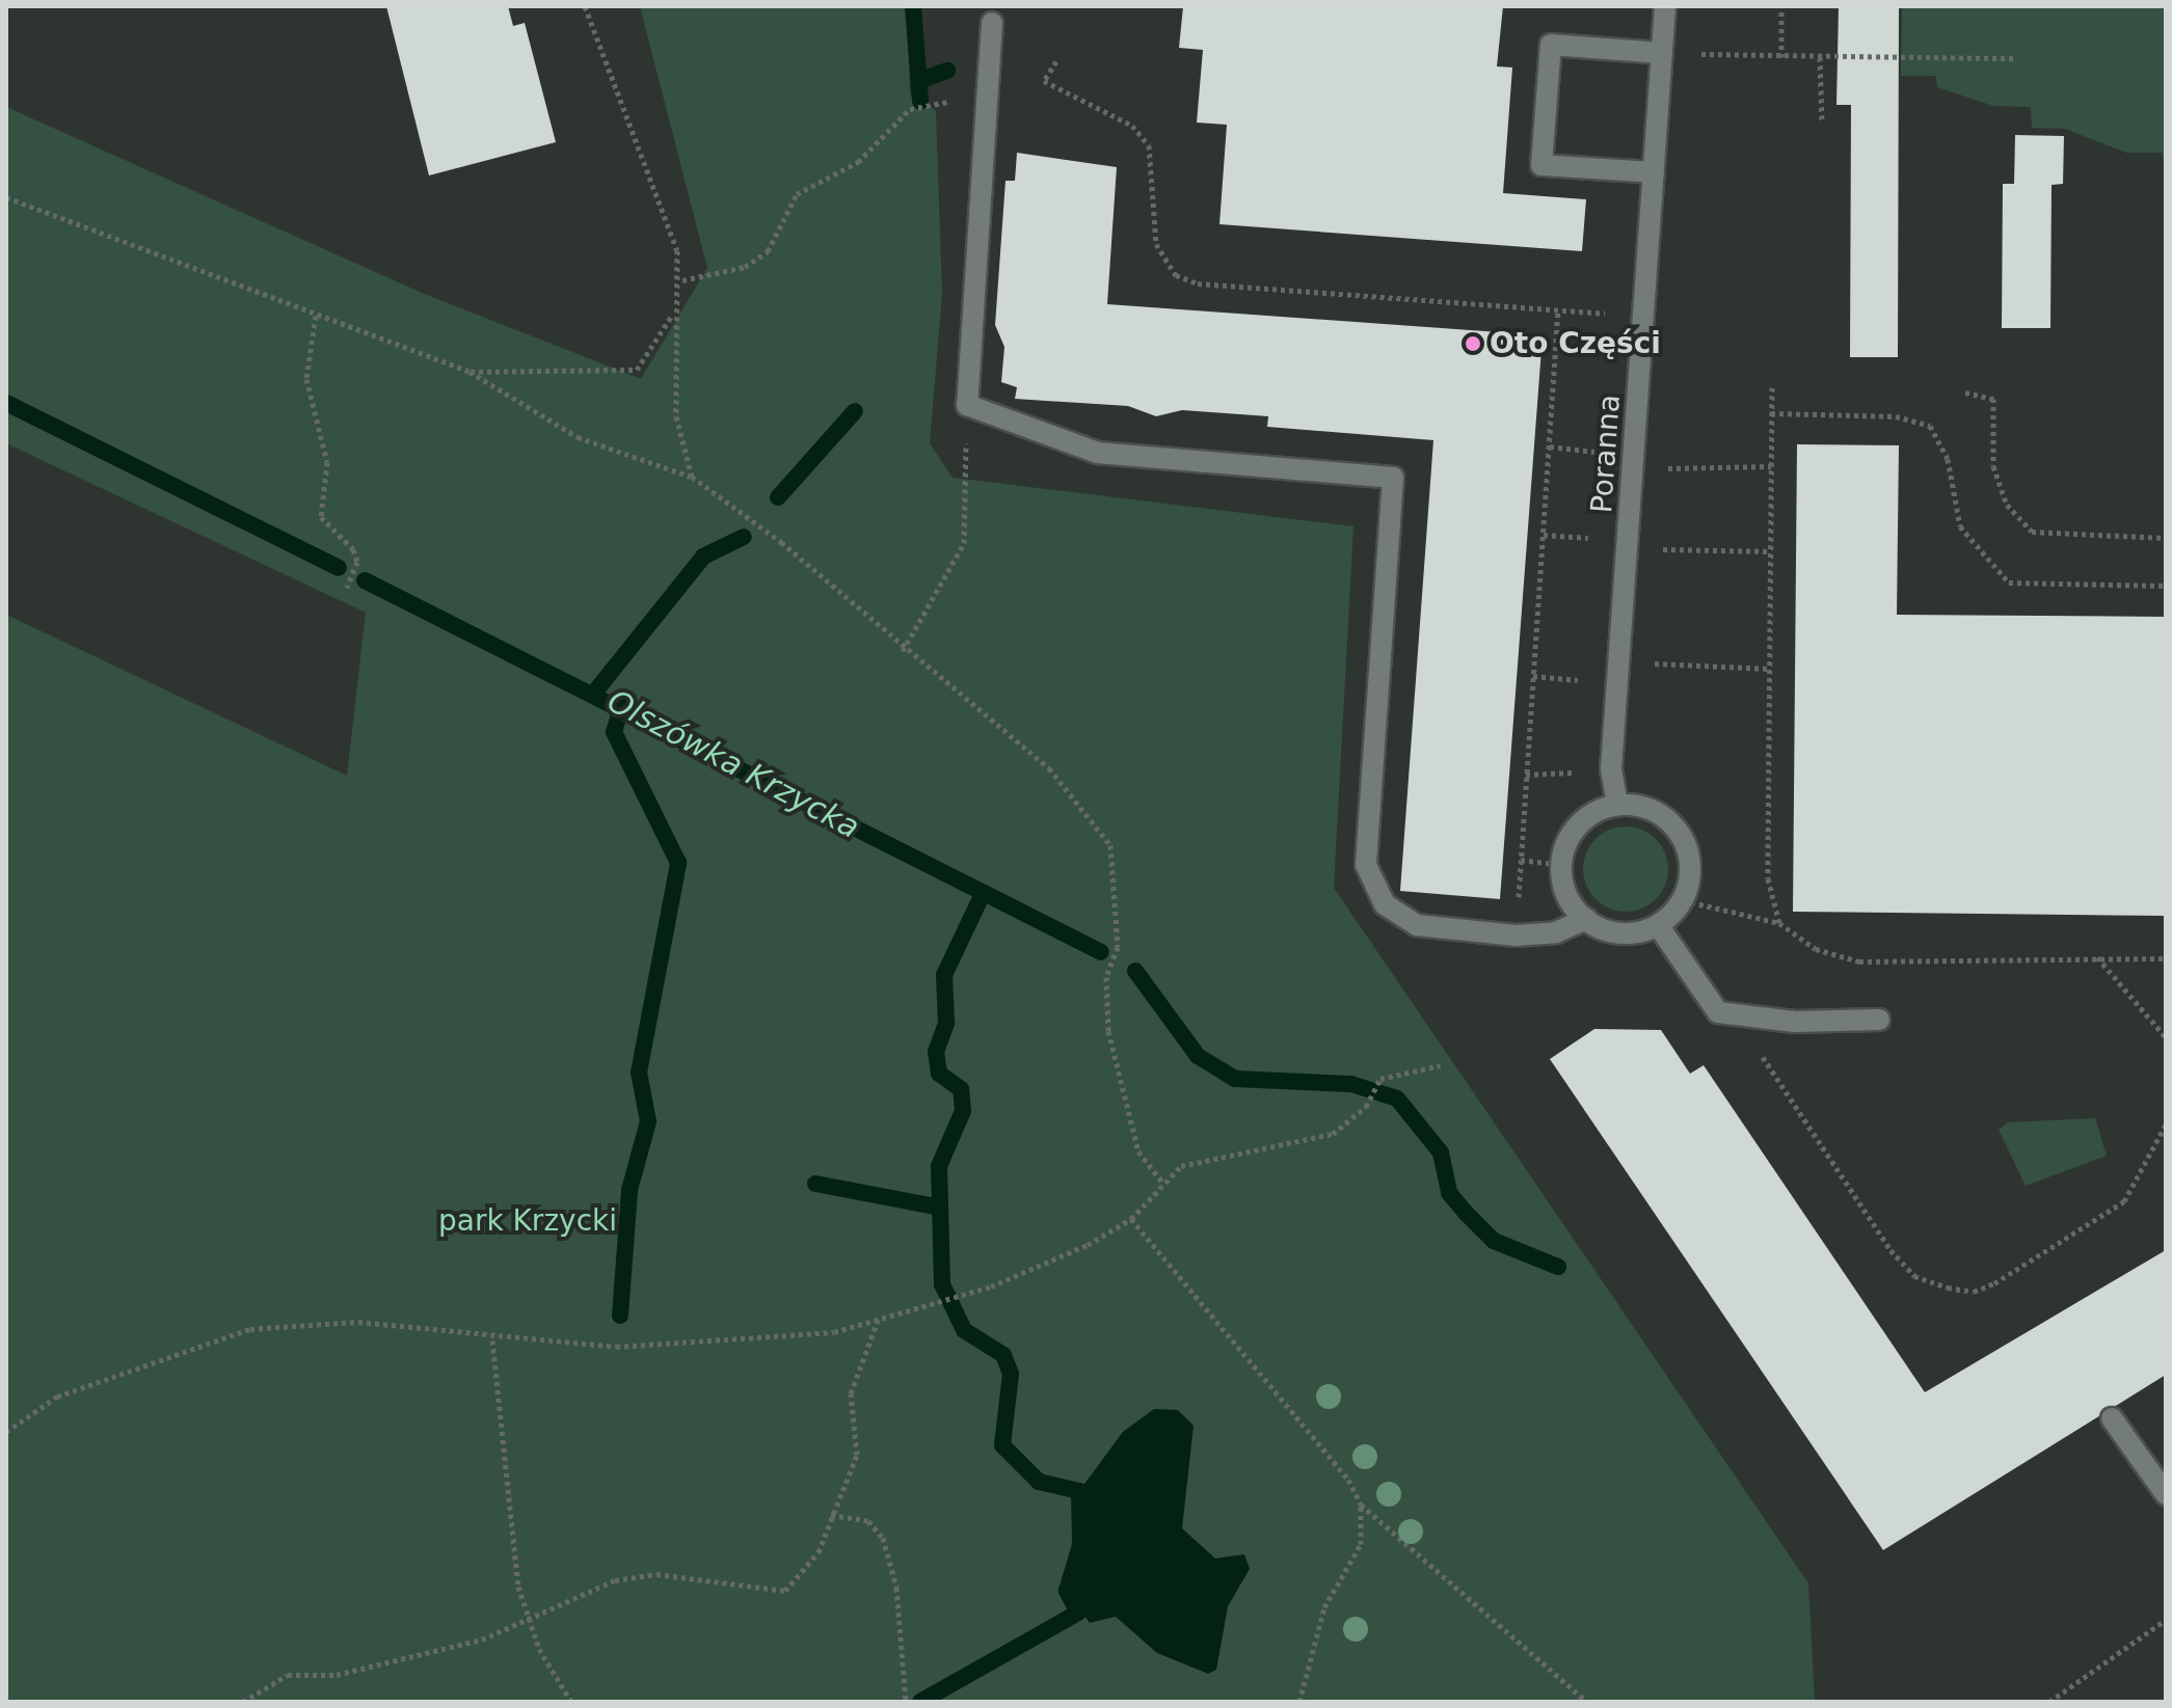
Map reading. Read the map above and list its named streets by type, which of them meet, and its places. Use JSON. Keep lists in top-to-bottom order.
{
  "streets": {
    "street": ["Poranna"]
  },
  "water": ["Olszówka Krzycka"],
  "parks": ["park Krzycki"],
  "places": ["Oto Części"]
}
